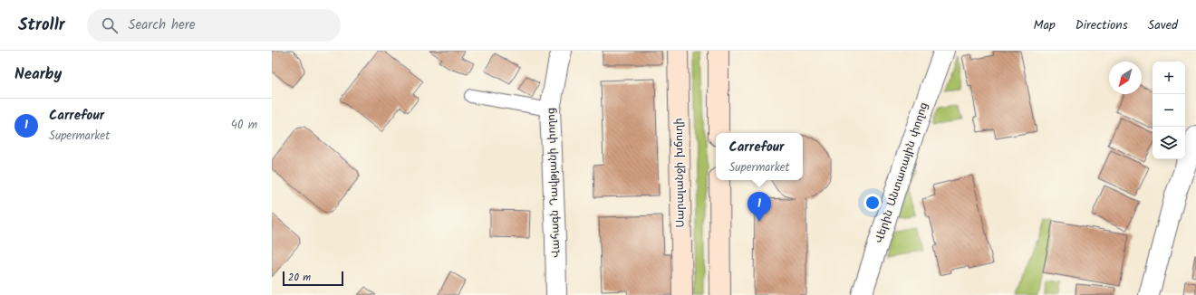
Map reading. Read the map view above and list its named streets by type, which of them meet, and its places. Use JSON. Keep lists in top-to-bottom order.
{
  "streets": {
    "main road": ["Սարալանջի խճուղի"],
    "street": ["Վերին Անտառային փողոց", "Վահագն Դավթյանի փողոց"]
  },
  "scale_bar": "20 m",
  "north": "bottom left",
  "page": {
    "header": "Strollr",
    "search": "Search here",
    "nav": ["Map", "Directions", "Saved"],
    "heading": "Nearby",
    "map_buttons": ["+", "−"],
    "list": [
      {
        "mark": "1",
        "name": "Carrefour",
        "note": "Supermarket",
        "value": "40 m"
      }
    ],
    "popup": ["Carrefour", "Supermarket"],
    "pins": "1",
    "scale": "20 m"
  }
}
